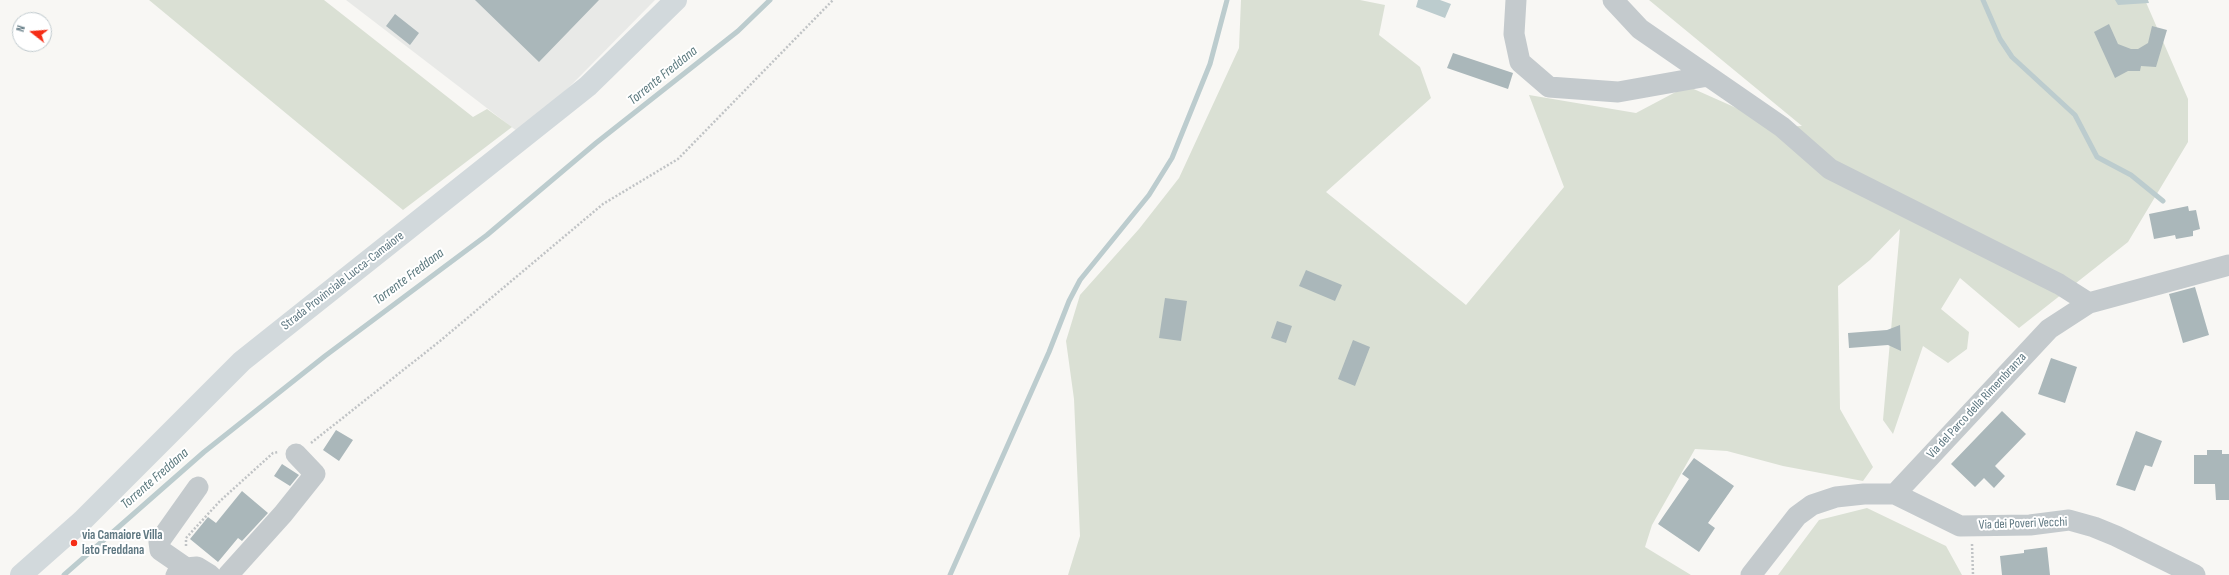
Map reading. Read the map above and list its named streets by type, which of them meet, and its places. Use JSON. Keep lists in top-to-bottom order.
{
  "streets": {
    "main road": ["Strada Provinciale Lucca-Camaiore"],
    "street": ["Via del Parco della Rimembranza", "Via dei Poveri Vecchi"]
  },
  "crossings": [
    ["Via del Parco della Rimembranza", "Via dei Poveri Vecchi"]
  ],
  "water": ["Torrente Freddana"],
  "places": ["via Camaiore Villa lato Freddana"],
  "north": "left"
}
